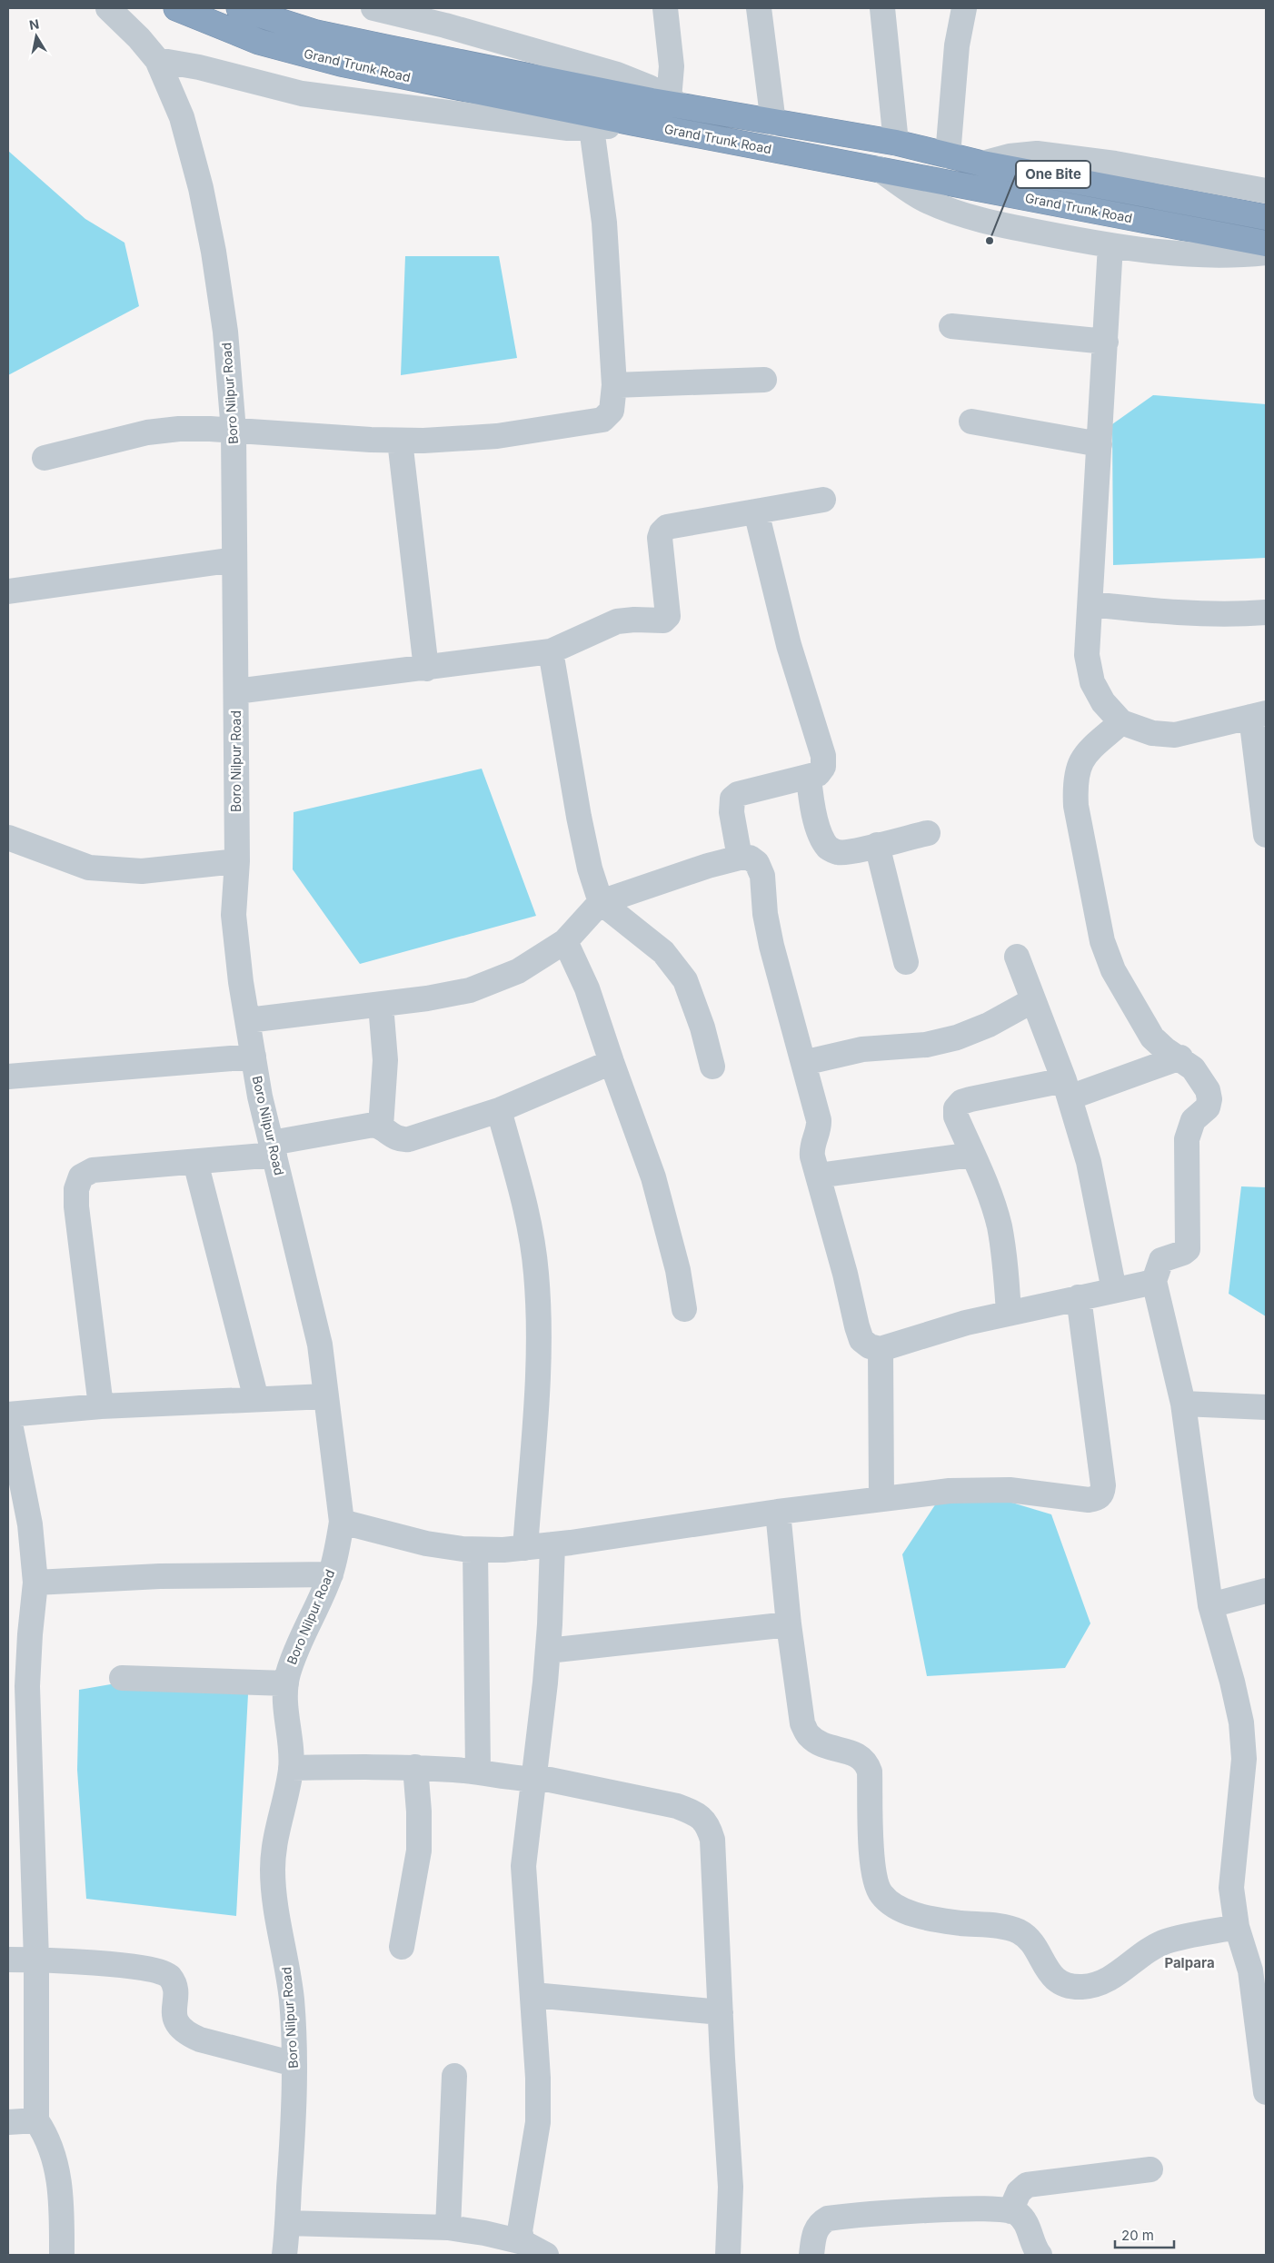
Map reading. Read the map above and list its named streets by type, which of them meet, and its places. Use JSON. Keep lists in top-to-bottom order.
{
  "streets": {
    "highway": ["Grand Trunk Road"],
    "street": ["Boro Nilpur Road"]
  },
  "districts": ["Palpara"],
  "places": ["One Bite"],
  "scale_bar": "20 m",
  "north": "top"
}
